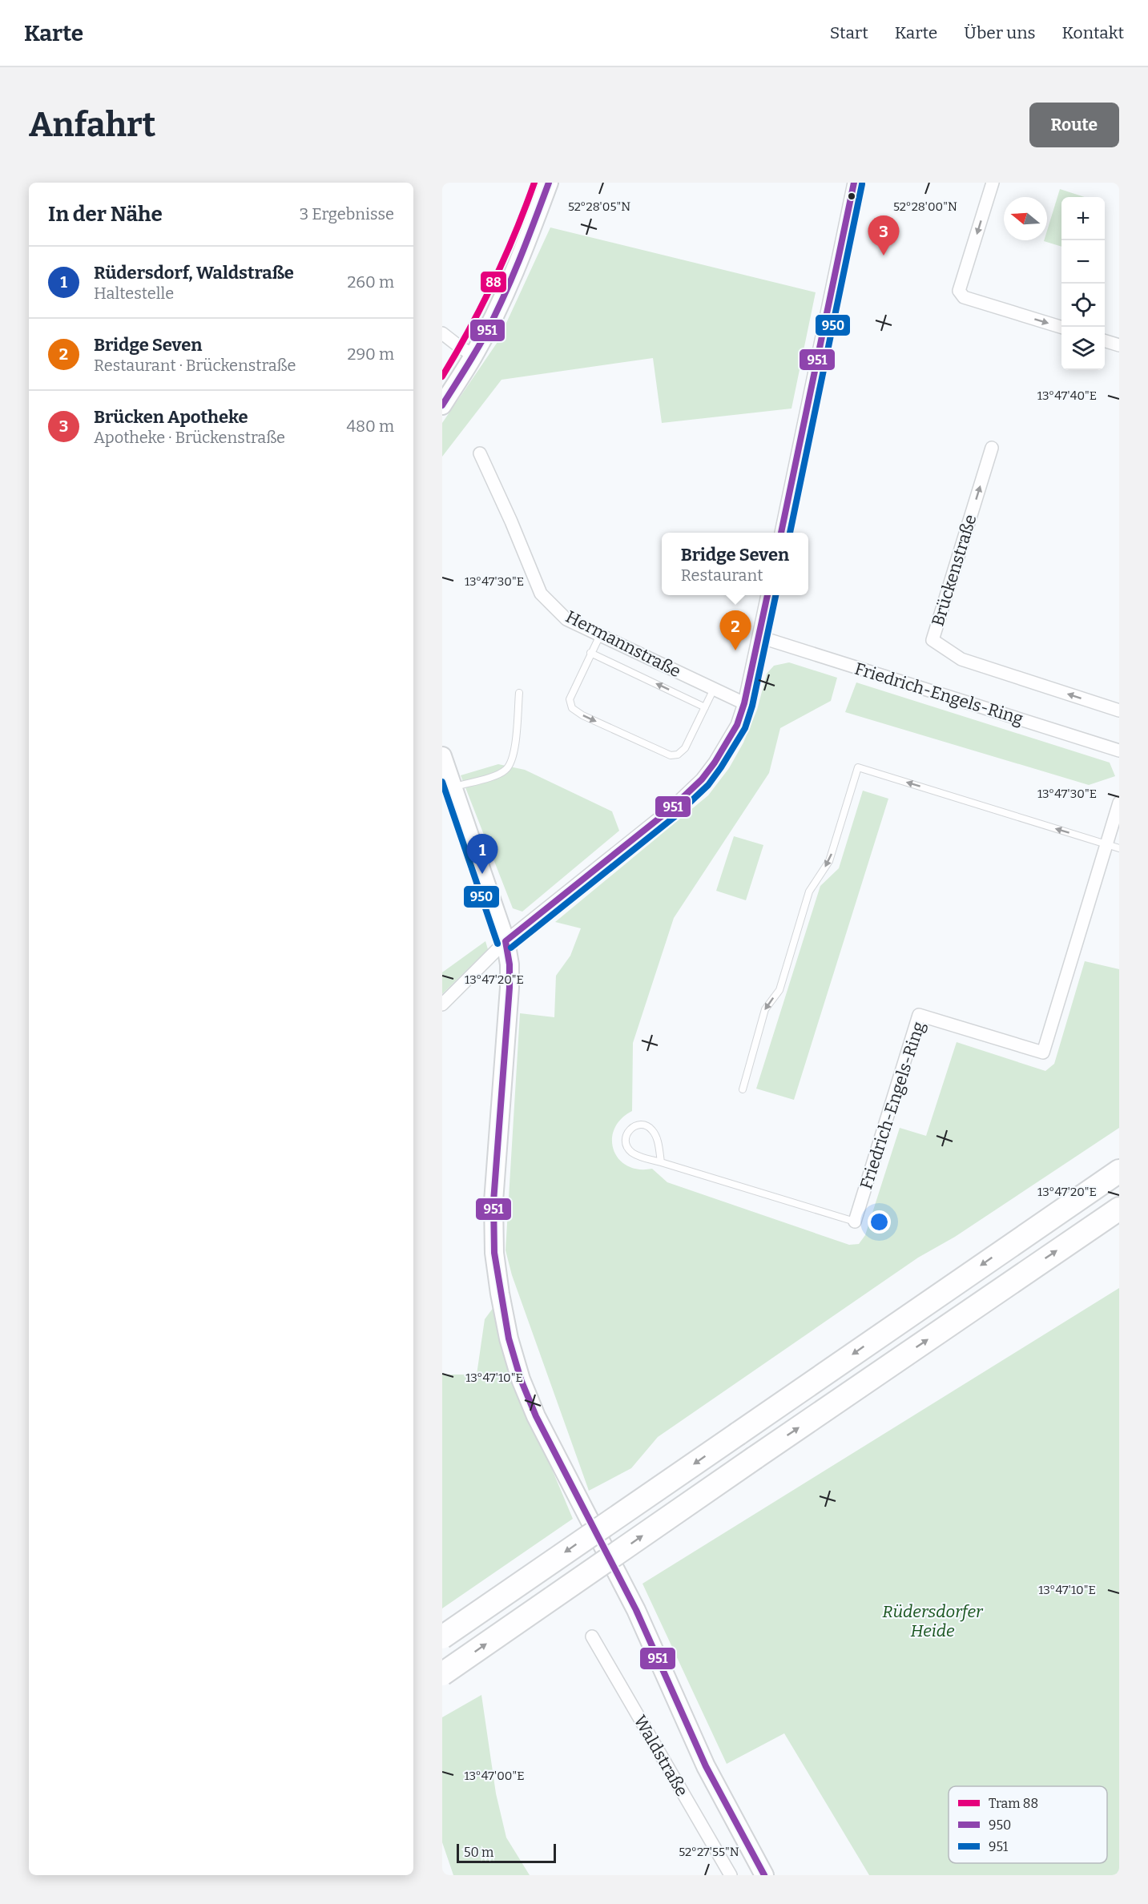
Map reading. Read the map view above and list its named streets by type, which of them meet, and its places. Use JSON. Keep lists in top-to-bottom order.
{
  "streets": {
    "street": [
      "Brückenstraße",
      "Hermannstraße",
      "Friedrich-Engels-Ring",
      "Waldstraße"
    ]
  },
  "parks": ["Rüdersdorfer Heide"],
  "lines": ["tram line 88", "transit line 951", "transit line 950"],
  "legend": ["Tram 88", "950", "951"],
  "scale_bar": "50 m",
  "north": "left",
  "page": {
    "header": "Karte",
    "nav": [
      "Start",
      "Karte",
      "Über uns",
      "Kontakt"
    ],
    "buttons": "Route",
    "title": "Anfahrt",
    "heading": ["In der Nähe", "3 Ergebnisse"],
    "map_buttons": ["+", "−"],
    "pins": ["3", "2", "1"],
    "list": [
      {
        "mark": "1",
        "name": "Rüdersdorf, Waldstraße",
        "note": "Haltestelle",
        "value": "260 m"
      },
      {
        "mark": "2",
        "name": "Bridge Seven",
        "note": "Restaurant · Brückenstraße",
        "value": "290 m"
      },
      {
        "mark": "3",
        "name": "Brücken Apotheke",
        "note": "Apotheke · Brückenstraße",
        "value": "480 m"
      }
    ],
    "popup": ["Bridge Seven", "Restaurant"],
    "scale": "50 m"
  },
  "coordinates": [
    "52°28'05\"N",
    "52°28'00\"N",
    "13°47'40\"E",
    "13°47'30\"E",
    "13°47'20\"E",
    "13°47'10\"E",
    "13°47'00\"E",
    "52°27'55\"N"
  ]
}
